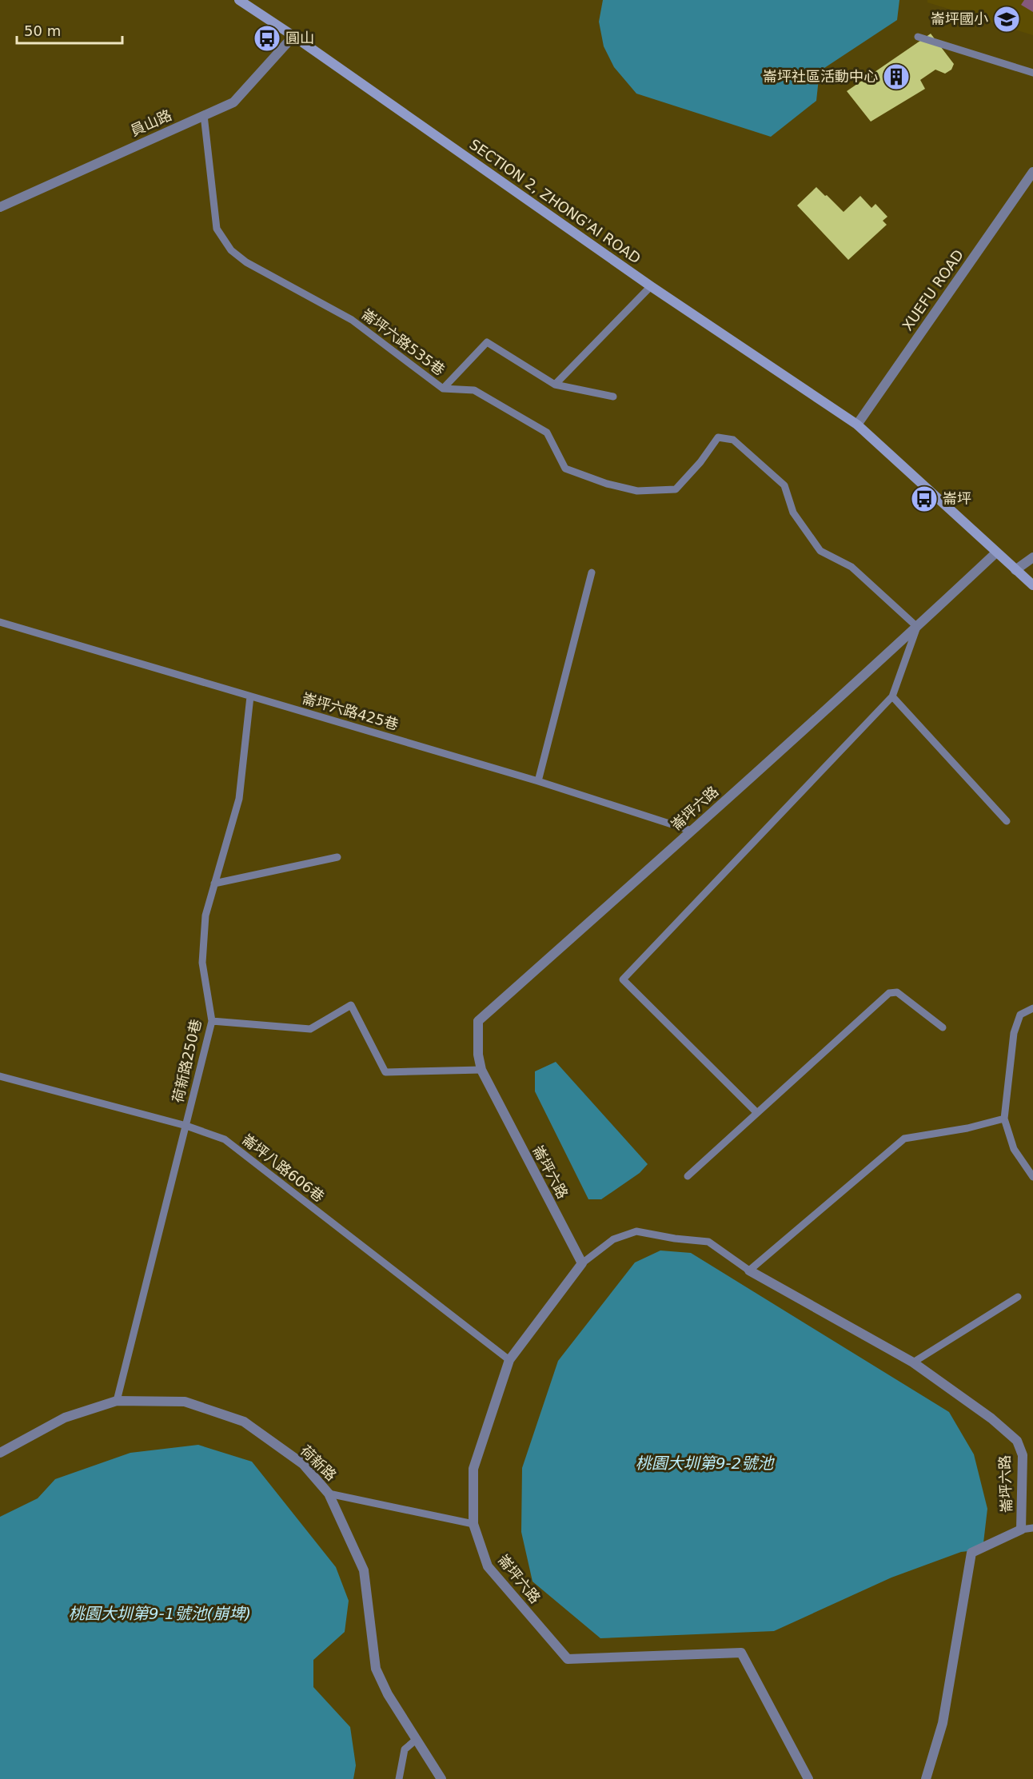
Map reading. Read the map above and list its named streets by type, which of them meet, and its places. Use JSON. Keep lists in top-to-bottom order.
{
  "streets": {
    "main road": ["SECTION 2, ZHONG'AI ROAD"],
    "street": [
      "員山路",
      "XUEFU ROAD",
      "崙坪六路",
      "荷新路"
    ],
    "lane": [
      "崙坪六路535巷",
      "崙坪六路425巷",
      "荷新路250巷",
      "崙坪八路606巷"
    ]
  },
  "crossings": [
    ["員山路", "SECTION 2, ZHONG'AI ROAD"],
    ["員山路", "崙坪六路535巷"],
    ["SECTION 2, ZHONG'AI ROAD", "XUEFU ROAD"],
    ["SECTION 2, ZHONG'AI ROAD", "崙坪六路"],
    ["崙坪六路535巷", "崙坪六路"],
    ["崙坪六路425巷", "崙坪六路"],
    ["崙坪六路425巷", "荷新路250巷"],
    ["崙坪六路", "崙坪八路606巷"],
    ["荷新路250巷", "崙坪八路606巷"],
    ["荷新路250巷", "荷新路"]
  ],
  "water": ["桃園大圳第9-2號池", "桃園大圳第9-1號池(崩埤)"],
  "places": {
    "school or university": ["崙坪國小"],
    "bus stop": ["圓山", "崙坪"],
    "building": ["崙坪社區活動中心"]
  },
  "scale_bar": "50 m"
}
